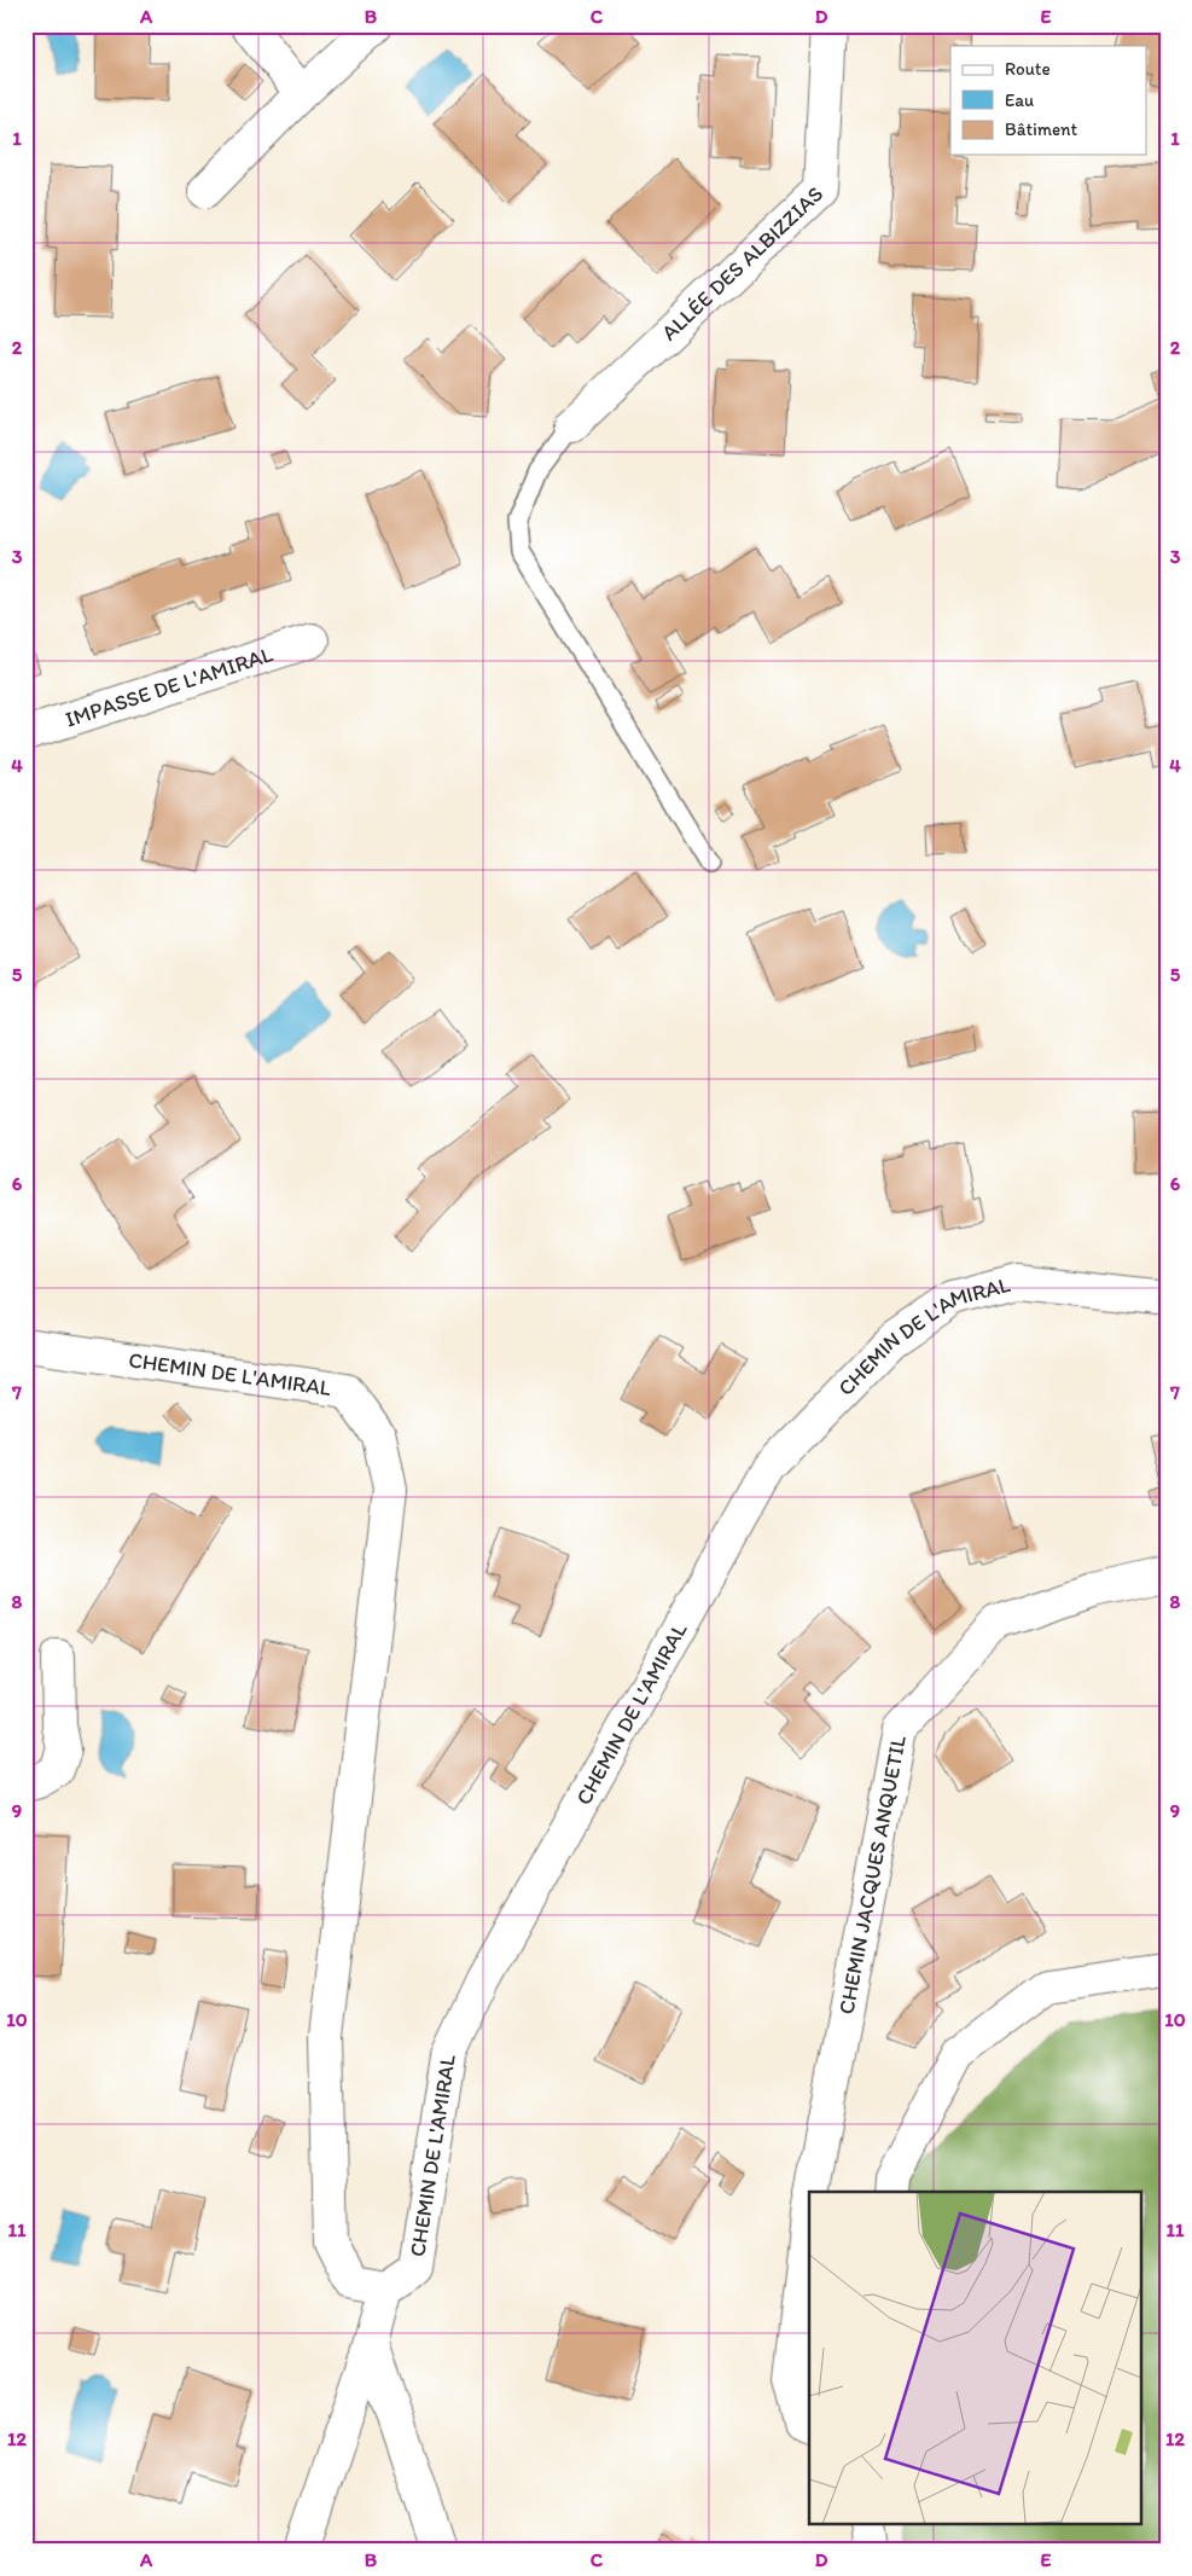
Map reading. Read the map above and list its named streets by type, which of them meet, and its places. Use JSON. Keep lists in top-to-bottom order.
{
  "streets": {
    "street": [
      "ALLÉE DES ALBIZZIAS",
      "IMPASSE DE L'AMIRAL",
      "CHEMIN DE L'AMIRAL",
      "CHEMIN JACQUES ANQUETIL"
    ]
  },
  "legend": ["Route", "Eau", "Bâtiment"],
  "grid": {
    "columns": [
      "A",
      "B",
      "C",
      "D",
      "E"
    ],
    "rows": [
      "1",
      "2",
      "3",
      "4",
      "5",
      "6",
      "7",
      "8",
      "9",
      "10",
      "11",
      "12"
    ]
  }
}
